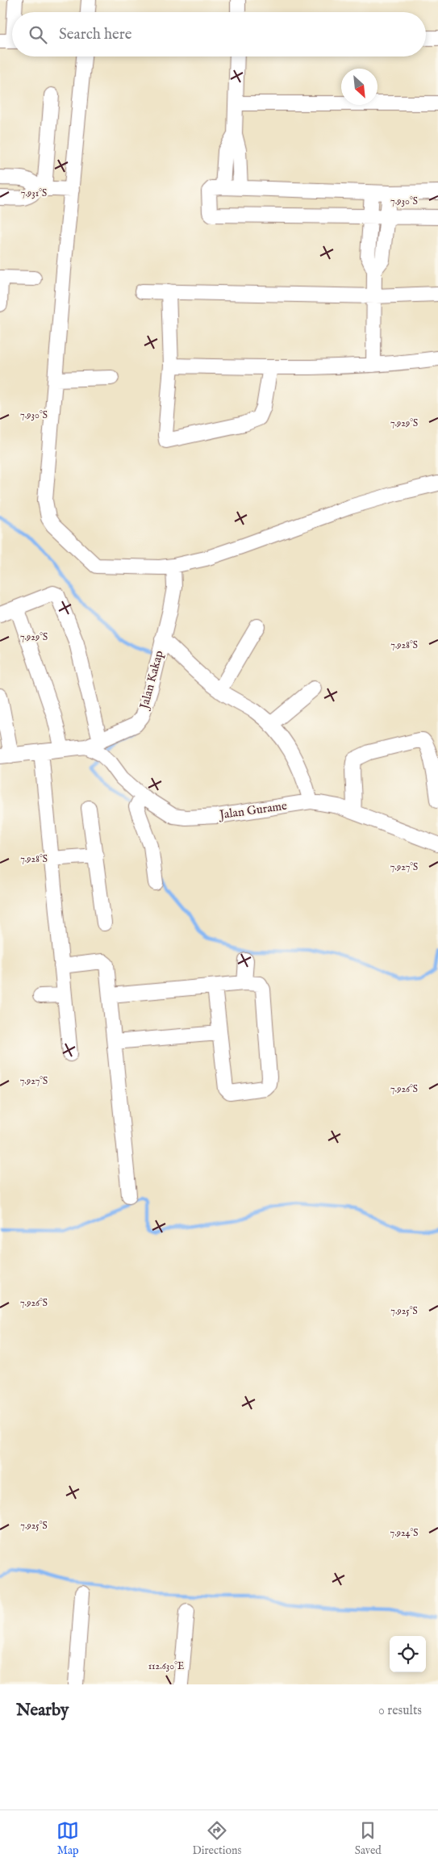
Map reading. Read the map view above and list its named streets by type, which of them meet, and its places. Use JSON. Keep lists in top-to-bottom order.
{
  "streets": {
    "street": ["Jalan Kakap", "Jalan Gurame"]
  },
  "crossings": [
    ["Jalan Kakap", "Jalan Gurame"]
  ],
  "north": "bottom right",
  "page": {
    "search": "Search here",
    "heading": ["Nearby", "0 results"],
    "nav": ["Map", "Directions", "Saved"]
  },
  "coordinates": [
    "7.931°S",
    "7.930°S",
    "7.929°S",
    "7.928°S",
    "7.927°S",
    "7.926°S",
    "7.925°S",
    "7.924°S",
    "112.630°E"
  ]
}
